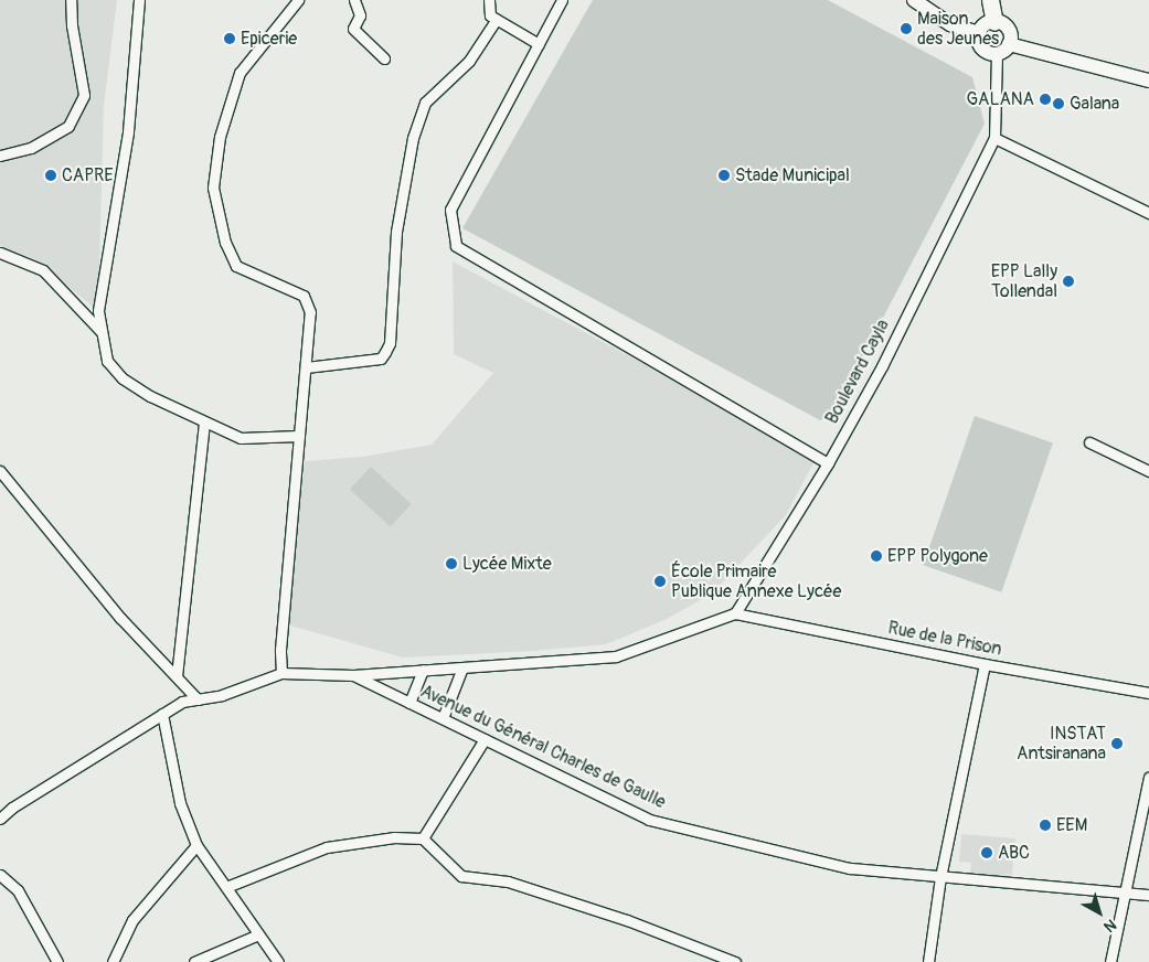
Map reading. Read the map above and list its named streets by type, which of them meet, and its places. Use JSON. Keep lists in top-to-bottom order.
{
  "streets": {
    "street": ["Boulevard Cayla", "Rue de la Prison", "Avenue du Général Charles de Gaulle"]
  },
  "crossings": [
    ["Boulevard Cayla", "Rue de la Prison"]
  ],
  "places": [
    "Maison des Jeunes",
    "Epicerie",
    "GALANA",
    "Galana",
    "CAPRE",
    "Stade Municipal",
    "EPP Lally Tollendal",
    "EPP Polygone",
    "Lycée Mixte",
    "École Primaire Publique Annexe Lycée",
    "INSTAT Antsiranana",
    "EEM",
    "ABC"
  ],
  "north": "bottom right"
}
